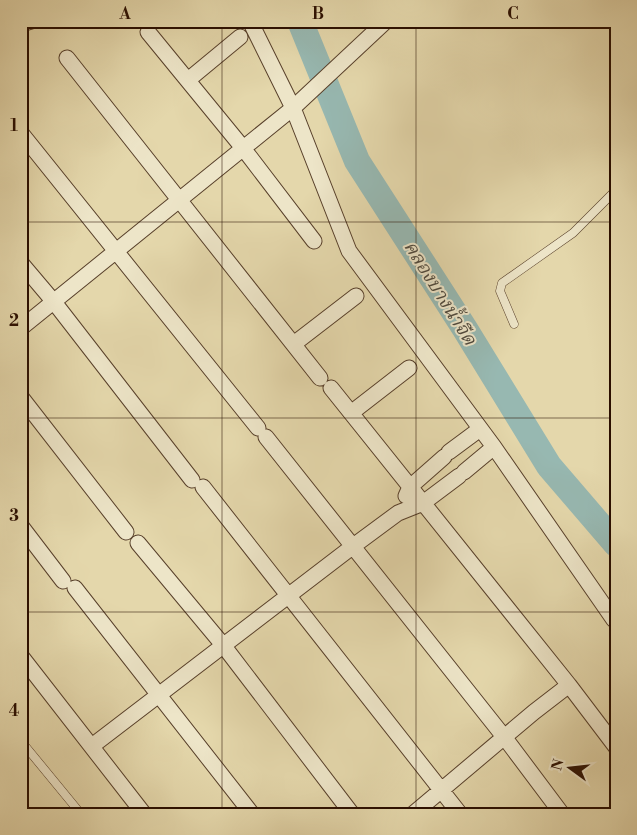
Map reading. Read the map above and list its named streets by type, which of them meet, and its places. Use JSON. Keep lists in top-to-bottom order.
{
  "water": ["คลองบางน้ำจืด"],
  "north": "left",
  "grid": {
    "columns": ["A", "B", "C"],
    "rows": [
      "1",
      "2",
      "3",
      "4"
    ]
  }
}
